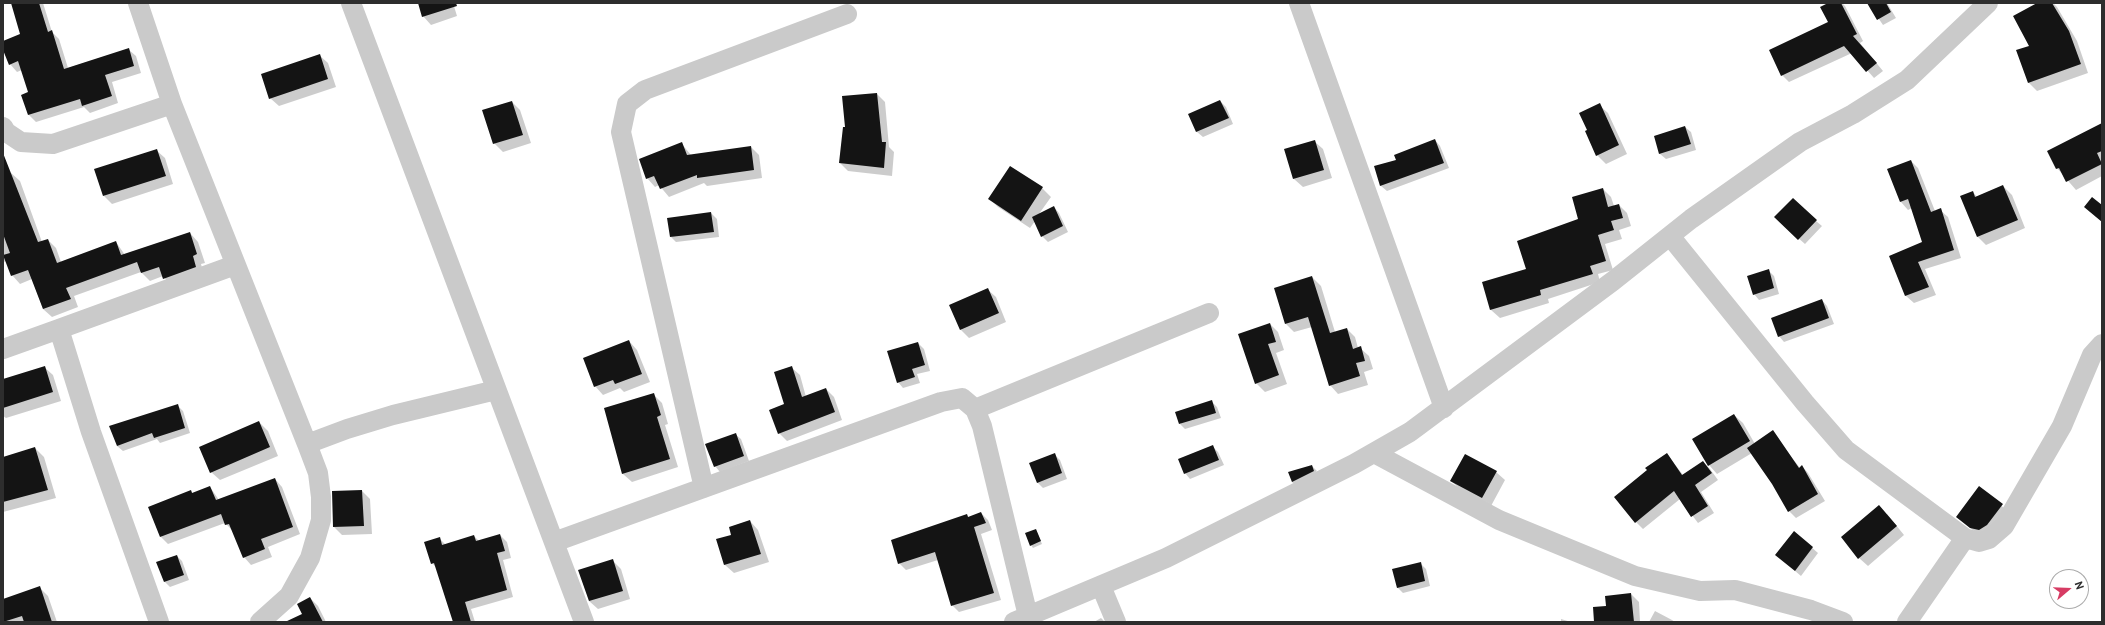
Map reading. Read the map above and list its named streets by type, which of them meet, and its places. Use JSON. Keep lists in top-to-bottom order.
{
  "north": "right"
}
